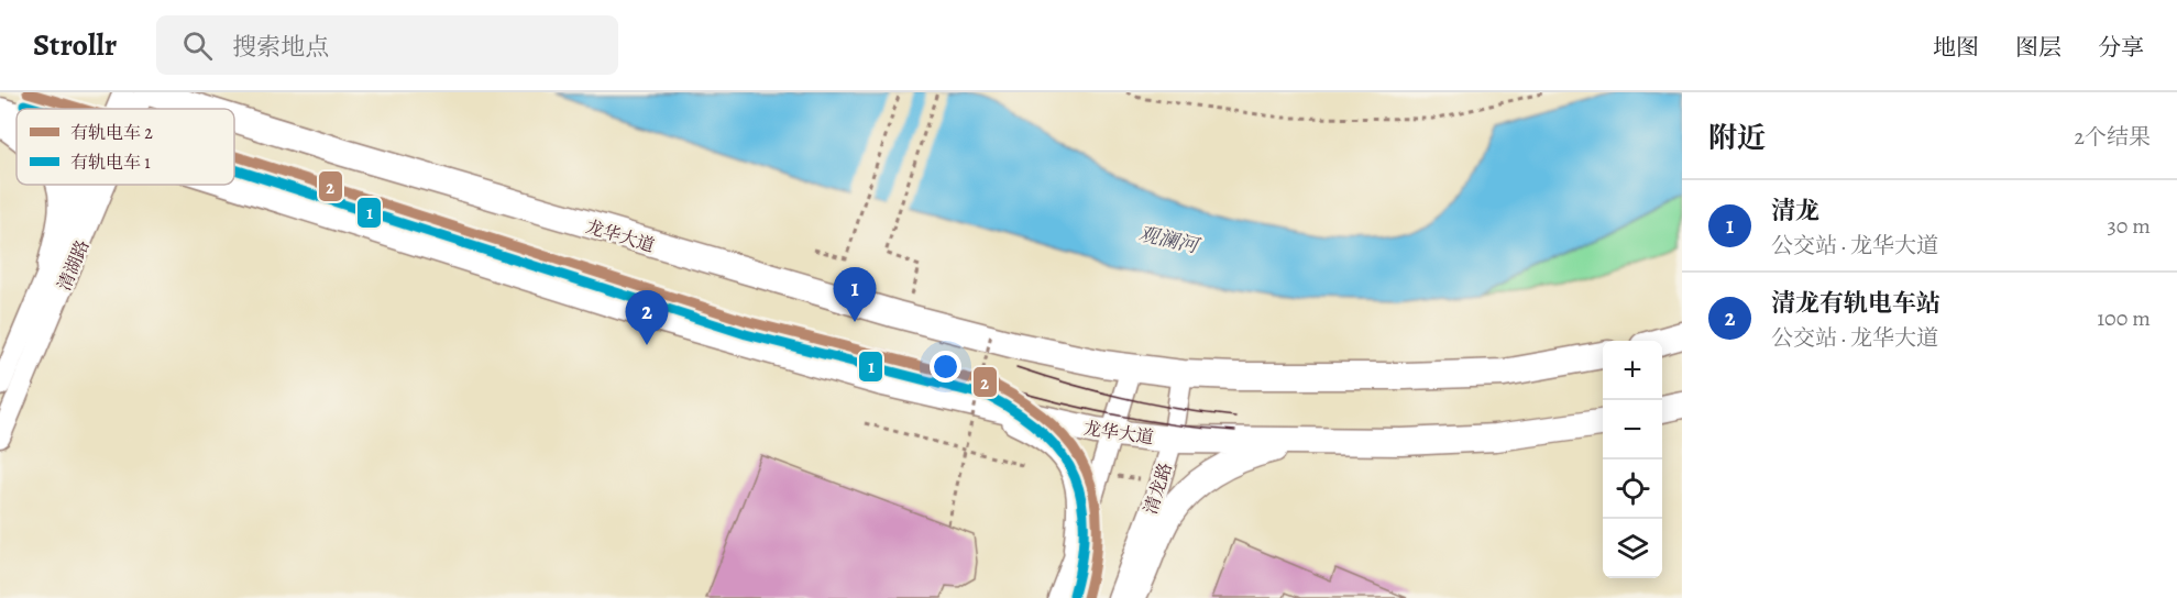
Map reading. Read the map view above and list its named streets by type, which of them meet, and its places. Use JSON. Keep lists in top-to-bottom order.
{
  "streets": {
    "main road": ["龙华大道"],
    "street": ["清湖路", "清龙路"]
  },
  "crossings": [
    ["龙华大道", "清龙路"]
  ],
  "water": ["观澜河"],
  "lines": ["tram line 2", "tram line 1"],
  "legend": ["有轨电车 2", "有轨电车 1"],
  "page": {
    "header": "Strollr",
    "search": "搜索地点",
    "nav": ["地图", "图层", "分享"],
    "heading": ["附近", "2个结果"],
    "list": [
      {
        "mark": "1",
        "name": "清龙",
        "note": "公交站 · 龙华大道",
        "value": "30 m"
      },
      {
        "mark": "2",
        "name": "清龙有轨电车站",
        "note": "公交站 · 龙华大道",
        "value": "100 m"
      }
    ],
    "pins": ["1", "2"],
    "map_buttons": ["+", "−"]
  }
}
